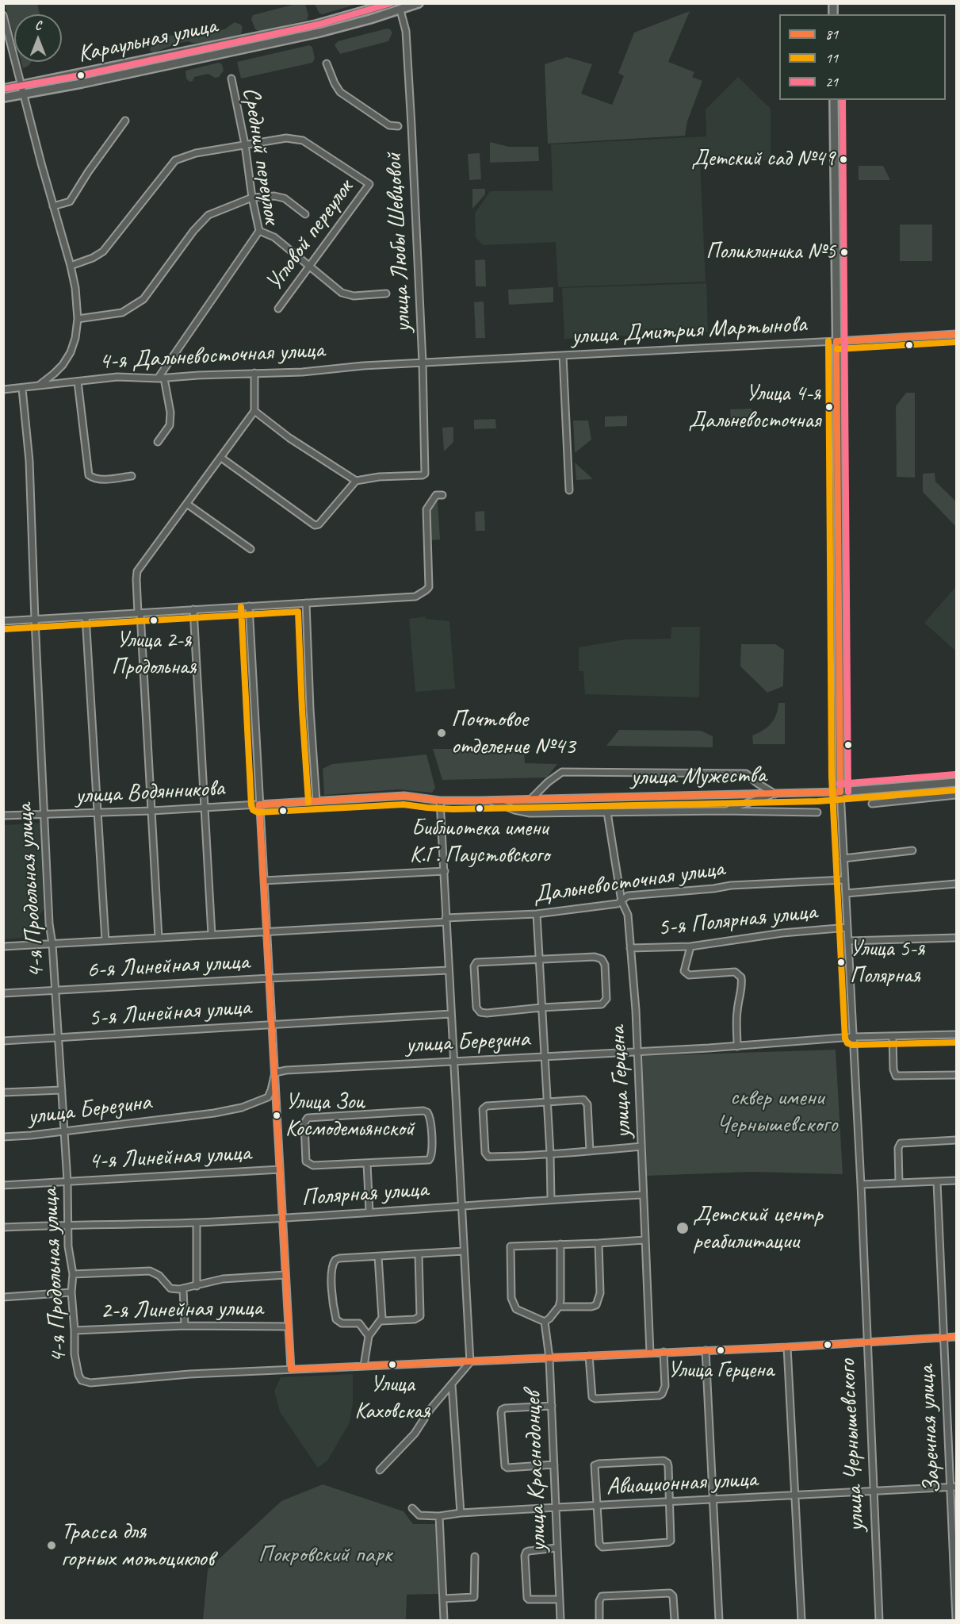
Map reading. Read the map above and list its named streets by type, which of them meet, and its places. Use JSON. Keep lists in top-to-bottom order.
{
  "streets": {
    "main road": ["Караульная улица", "улица Мужества", "улица Чернышевского"],
    "street": [
      "Средний переулок",
      "Угловой переулок",
      "улица Любы Шевцовой",
      "улица Дмитрия Мартынова",
      "4-я Дальневосточная улица",
      "улица Водянникова",
      "Дальневосточная улица",
      "4-я Продольная улица",
      "5-я Полярная улица",
      "6-я Линейная улица",
      "5-я Линейная улица",
      "улица Березина",
      "улица Герцена",
      "4-я Линейная улица",
      "Полярная улица",
      "2-я Линейная улица",
      "Заречная улица",
      "улица Краснодонцев",
      "Авиационная улица"
    ]
  },
  "crossings": [
    ["Караульная улица", "улица Любы Шевцовой"],
    ["Средний переулок", "Угловой переулок"],
    ["Средний переулок", "4-я Дальневосточная улица"],
    ["улица Любы Шевцовой", "улица Дмитрия Мартынова"],
    ["улица Любы Шевцовой", "4-я Дальневосточная улица"],
    ["улица Дмитрия Мартынова", "4-я Дальневосточная улица"],
    ["улица Дмитрия Мартынова", "улица Чернышевского"],
    ["4-я Дальневосточная улица", "4-я Продольная улица"],
    ["улица Мужества", "улица Водянникова"],
    ["улица Мужества", "улица Чернышевского"],
    ["улица Водянникова", "4-я Продольная улица"],
    ["Дальневосточная улица", "4-я Продольная улица"],
    ["Дальневосточная улица", "улица Герцена"],
    ["Дальневосточная улица", "улица Чернышевского"],
    ["4-я Продольная улица", "6-я Линейная улица"],
    ["4-я Продольная улица", "5-я Линейная улица"],
    ["4-я Продольная улица", "улица Березина"],
    ["4-я Продольная улица", "4-я Линейная улица"],
    ["4-я Продольная улица", "Полярная улица"],
    ["4-я Продольная улица", "2-я Линейная улица"],
    ["5-я Полярная улица", "улица Герцена"],
    ["5-я Полярная улица", "улица Чернышевского"],
    ["улица Березина", "улица Герцена"],
    ["улица Березина", "улица Чернышевского"],
    ["улица Герцена", "Полярная улица"],
    ["Заречная улица", "Авиационная улица"],
    ["улица Чернышевского", "Авиационная улица"],
    ["улица Краснодонцев", "Авиационная улица"]
  ],
  "parks": ["сквер имени Чернышевского", "Покровский парк"],
  "places": [
    "Детский сад №49",
    "Поликлиника №5",
    "Улица 4-я Дальневосточная",
    "Улица 2-я Продольная",
    "Почтовое отделение №43",
    "Библиотека имени К.Г. Паустовского",
    "Улица 5-я Полярная",
    "Улица Зои Космодемьянской",
    "Детский центр реабилитации",
    "Улица Герцена",
    "Улица Каховская",
    "Трасса для горных мотоциклов"
  ],
  "lines": ["transit line 21", "transit line 81", "transit line 11"],
  "legend": ["81", "11", "21"],
  "north": "top"
}
